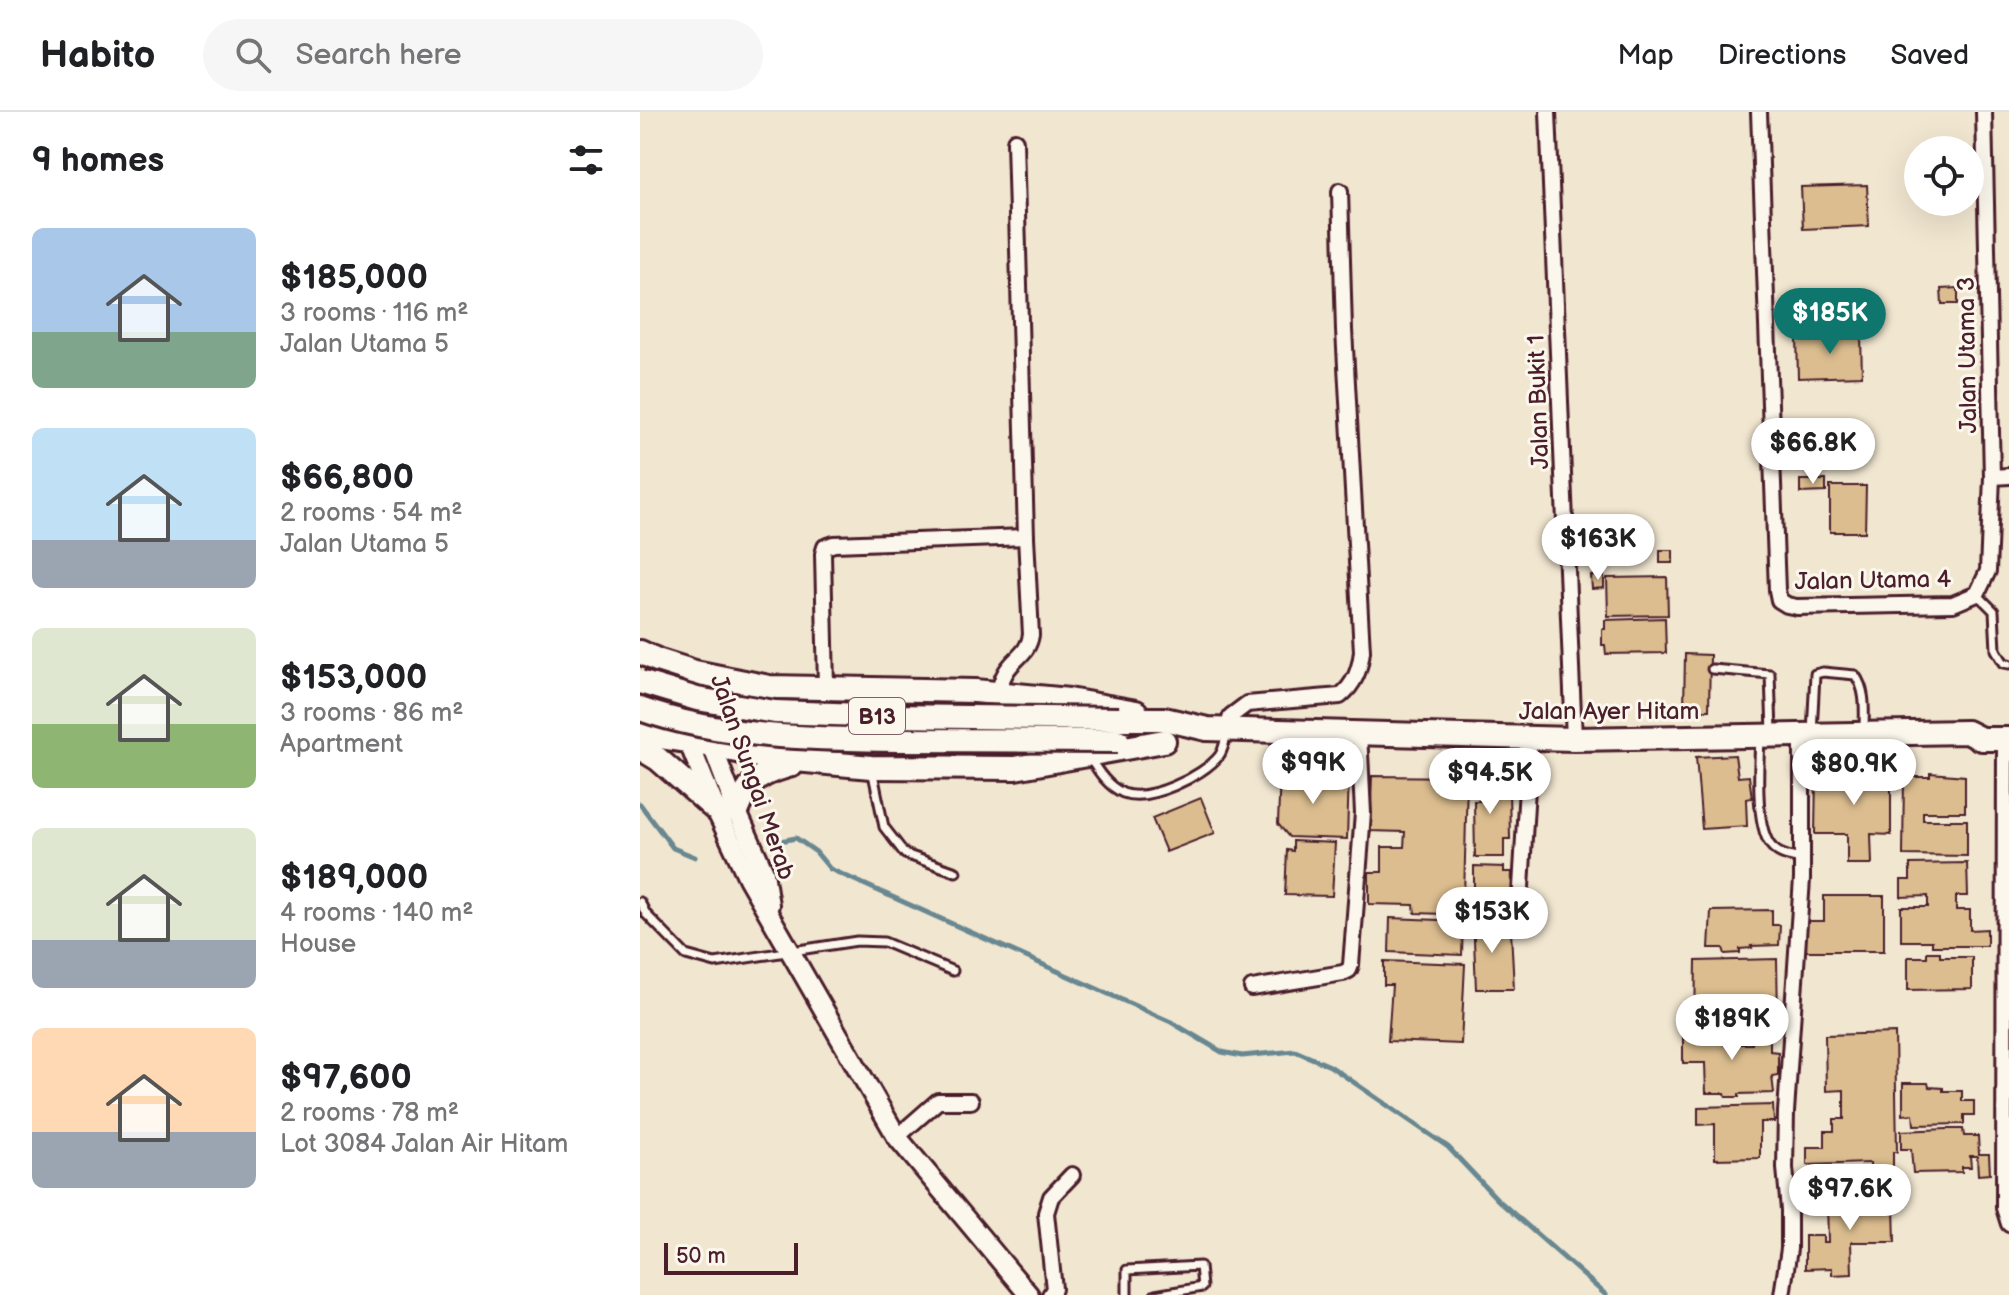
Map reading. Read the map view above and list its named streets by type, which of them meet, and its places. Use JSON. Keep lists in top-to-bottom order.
{
  "streets": {
    "main road": ["Jalan Ayer Hitam", "B13"],
    "street": [
      "Jalan Utama 3",
      "Jalan Bukit 1",
      "Jalan Utama 4",
      "Jalan Sungai Merab"
    ]
  },
  "crossings": [
    ["Jalan Utama 3", "Jalan Utama 4"],
    ["Jalan Bukit 1", "Jalan Ayer Hitam"],
    ["Jalan Ayer Hitam", "B13"]
  ],
  "scale_bar": "50 m",
  "page": {
    "header": "Habito",
    "search": "Search here",
    "nav": ["Map", "Directions", "Saved"],
    "heading": "9 homes",
    "list": [
      {
        "name": "$185,000",
        "note": "3 rooms · 116 m² · Jalan Utama 5"
      },
      {
        "name": "$66,800",
        "note": "2 rooms · 54 m² · Jalan Utama 5"
      },
      {
        "name": "$153,000",
        "note": "3 rooms · 86 m² · Apartment"
      },
      {
        "name": "$189,000",
        "note": "4 rooms · 140 m² · House"
      },
      {
        "name": "$97,600",
        "note": "2 rooms · 78 m² · Lot 3084 Jalan Air Hitam"
      }
    ],
    "price": [
      "$185K",
      "$66.8K",
      "$163K",
      "$99K",
      "$80.9K",
      "$94.5K",
      "$153K",
      "$189K",
      "$97.6K"
    ],
    "scale": "50 m"
  }
}
